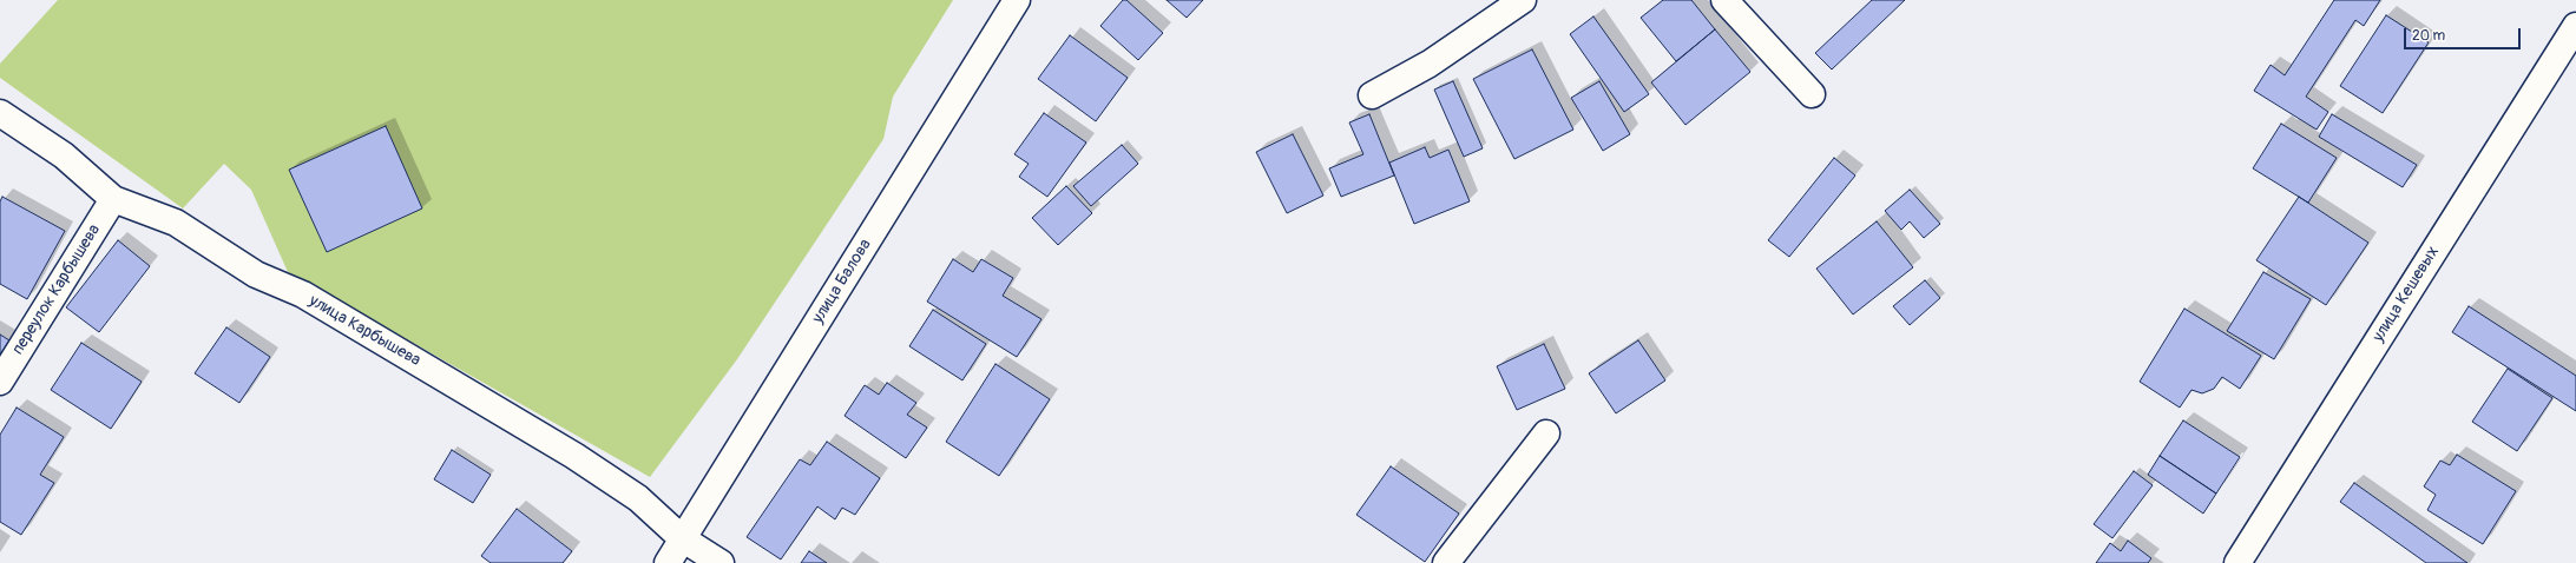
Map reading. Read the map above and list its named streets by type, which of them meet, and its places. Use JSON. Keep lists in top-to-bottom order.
{
  "streets": {
    "street": [
      "улица Балова",
      "переулок Карбышева",
      "улица Кешевых",
      "улица Карбышева"
    ]
  },
  "crossings": [
    ["улица Балова", "улица Карбышева"],
    ["переулок Карбышева", "улица Карбышева"]
  ],
  "scale_bar": "20 m"
}
